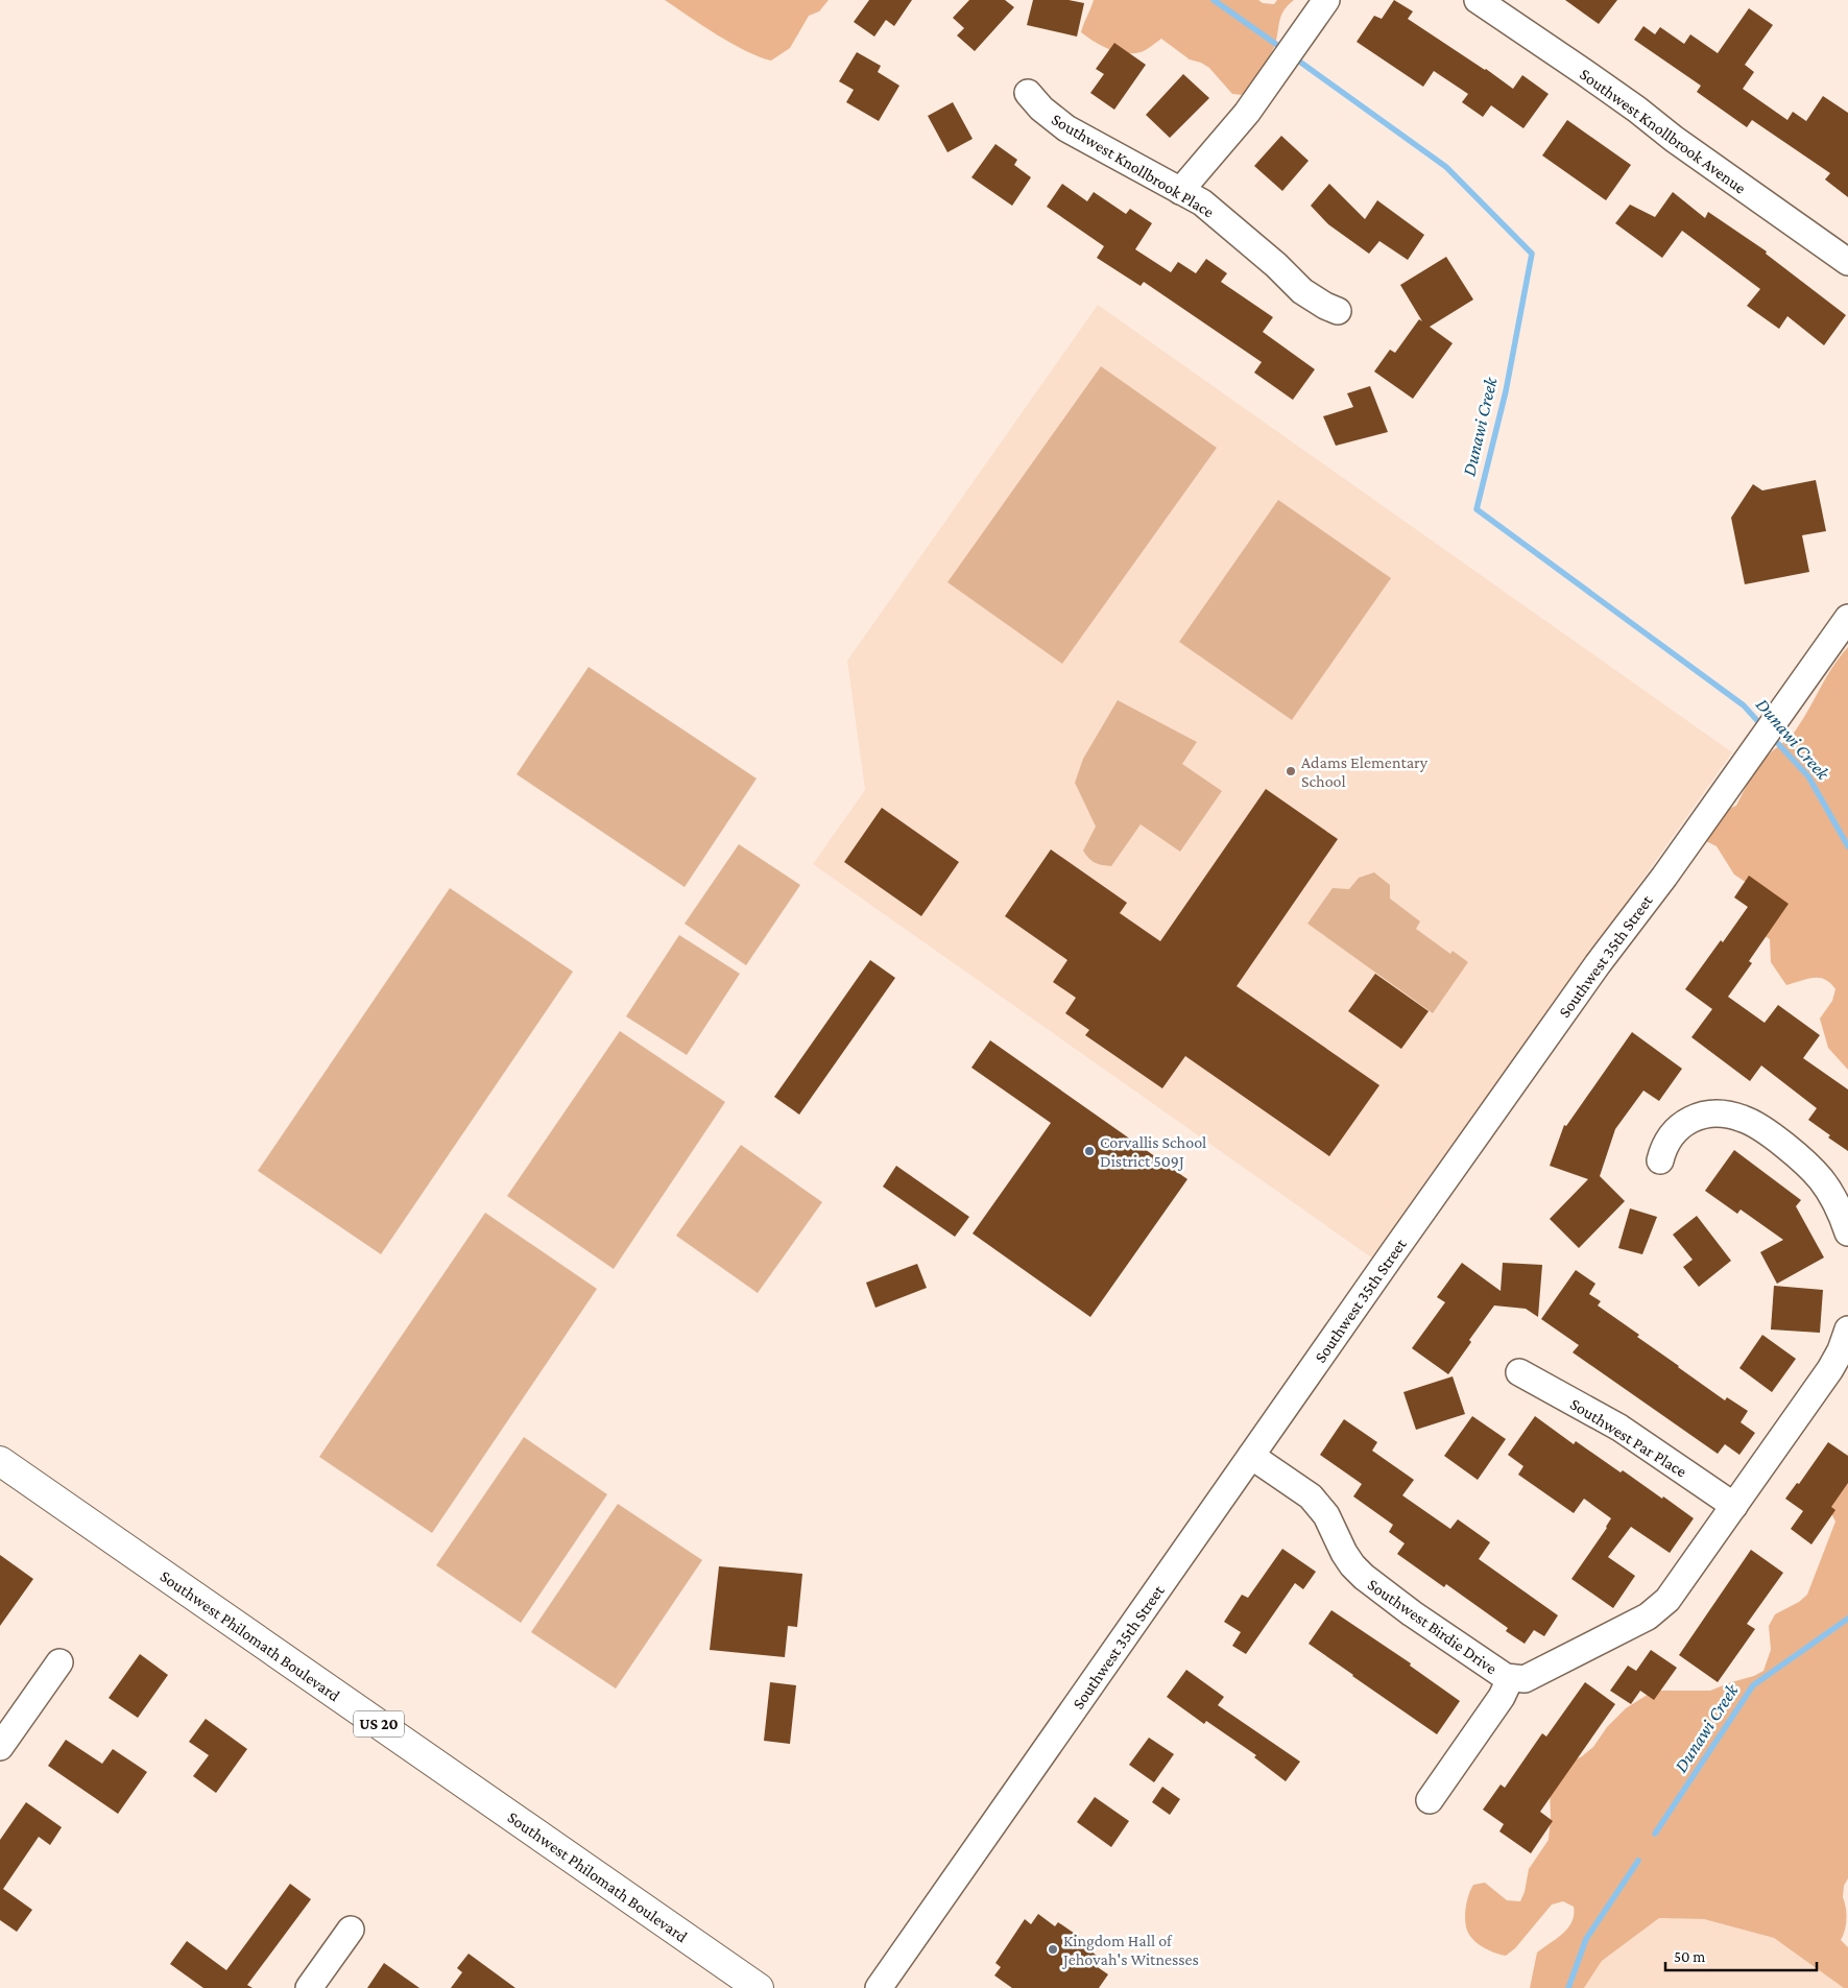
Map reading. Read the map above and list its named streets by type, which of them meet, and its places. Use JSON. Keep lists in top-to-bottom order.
{
  "streets": {
    "highway": ["Southwest Philomath Boulevard", "US 20"],
    "street": [
      "Southwest Knollbrook Avenue",
      "Southwest Knollbrook Place",
      "Southwest 35th Street",
      "Southwest Par Place",
      "Southwest Birdie Drive"
    ]
  },
  "crossings": [
    ["Southwest 35th Street", "Southwest Birdie Drive"],
    ["Southwest Par Place", "Southwest Birdie Drive"]
  ],
  "water": ["Dunawi Creek"],
  "places": ["Adams Elementary School", "Corvallis School District 509J", "Kingdom Hall of Jehovah's Witnesses"],
  "scale_bar": "50 m"
}
